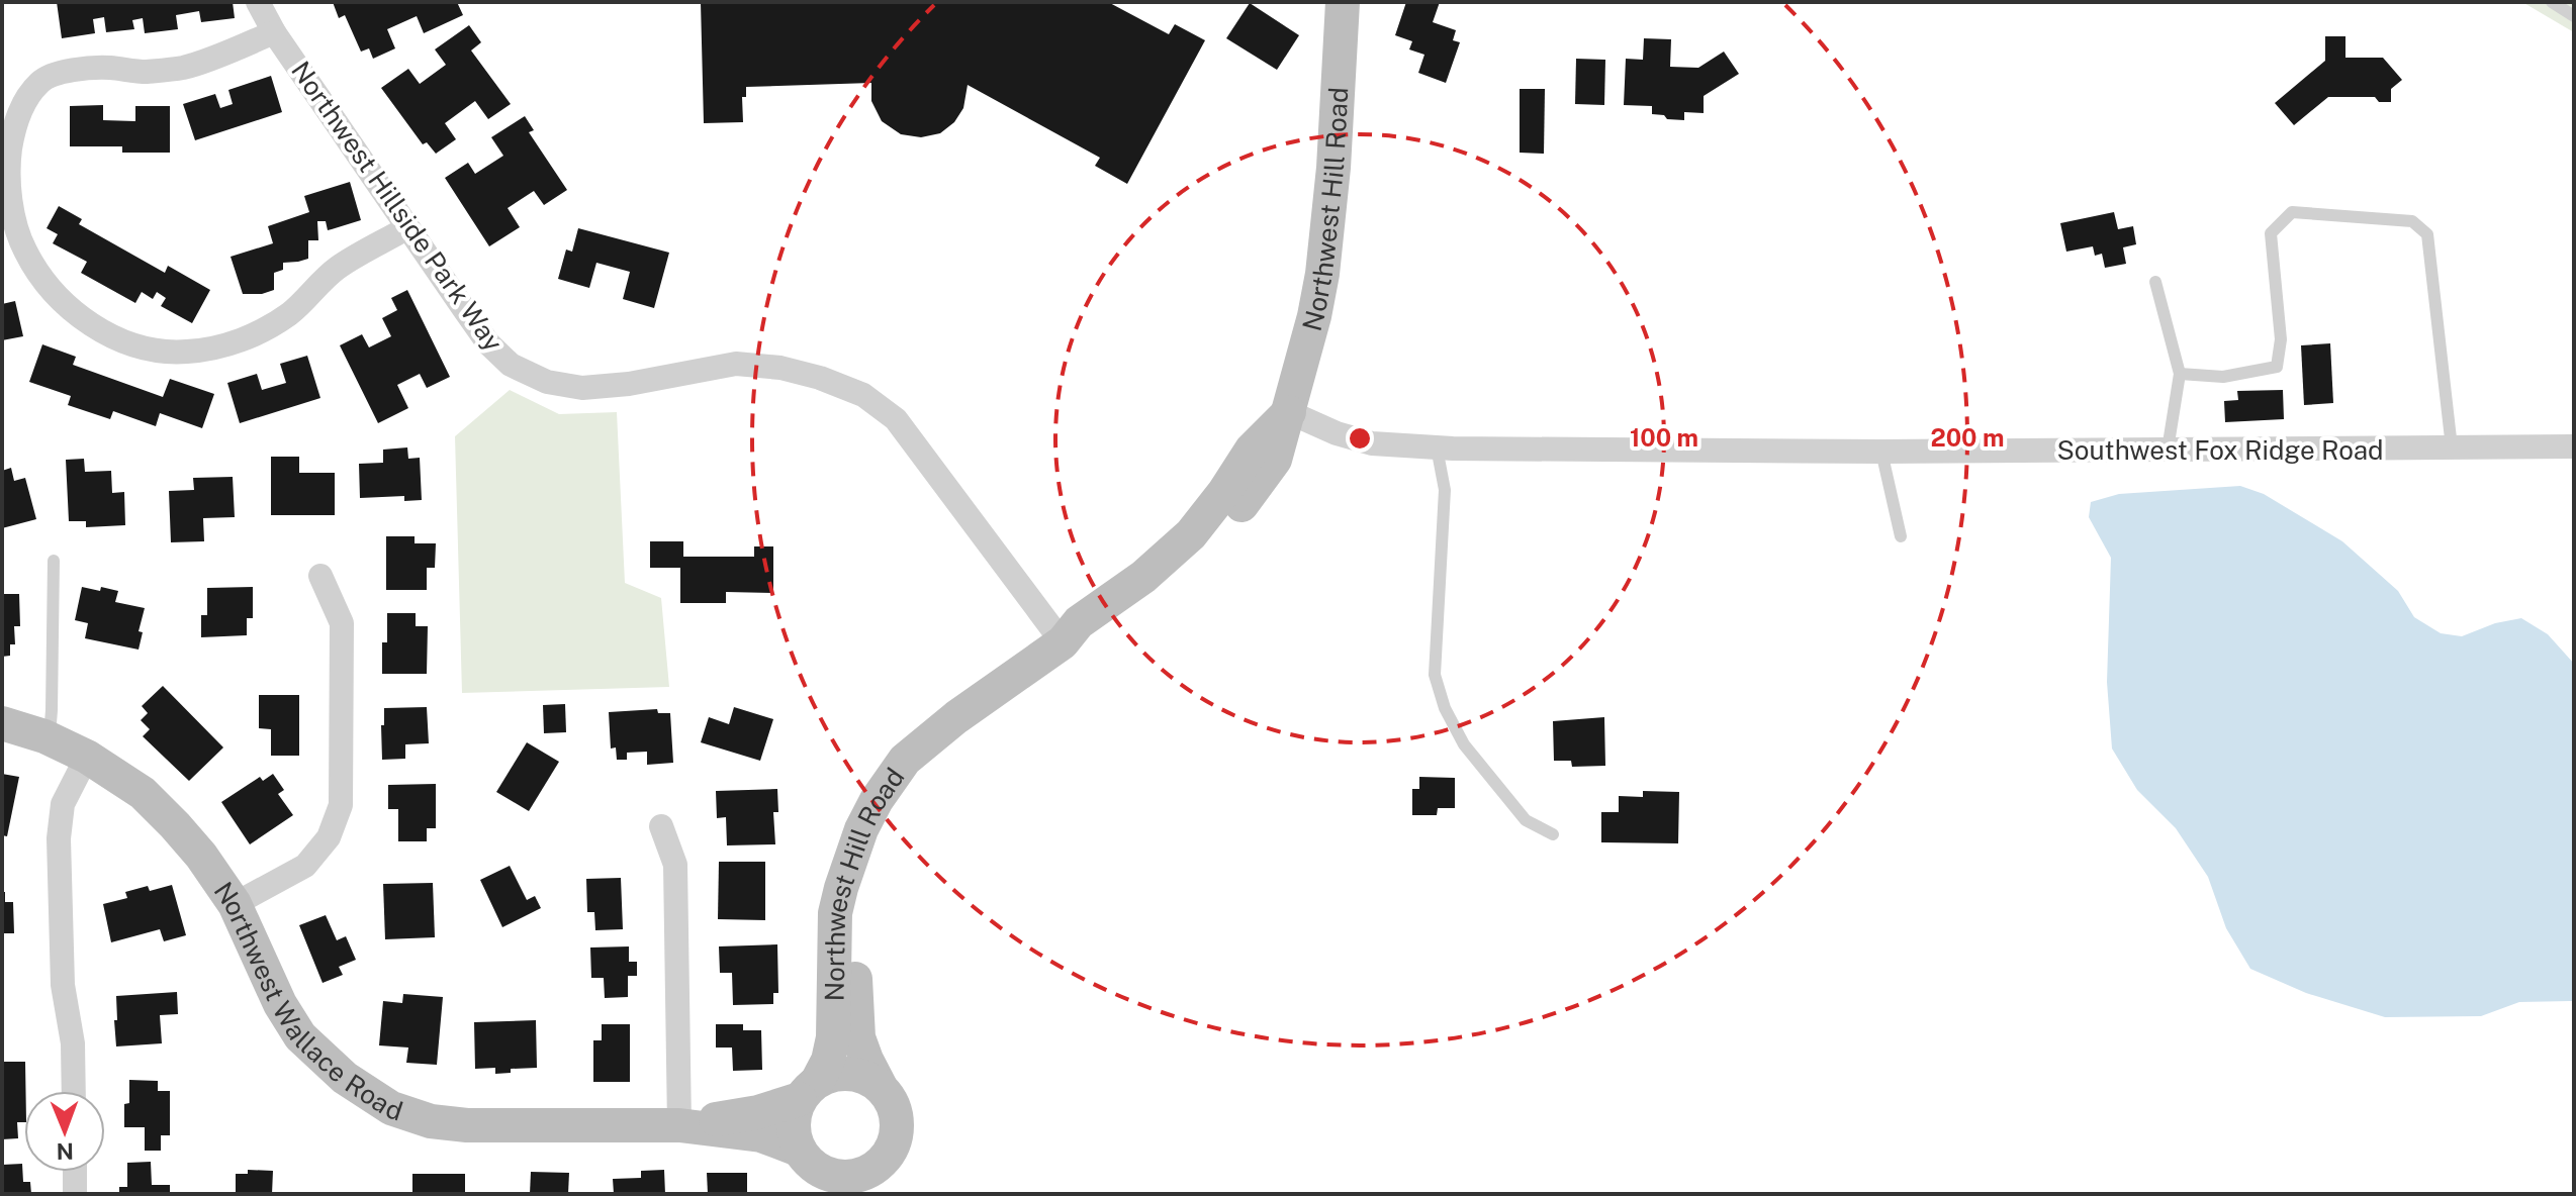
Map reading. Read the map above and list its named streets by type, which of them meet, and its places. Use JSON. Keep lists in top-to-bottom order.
{
  "streets": {
    "main road": ["Northwest Hill Road", "Northwest Wallace Road"],
    "street": ["Northwest Hillside Park Way", "Southwest Fox Ridge Road"]
  },
  "crossings": [
    ["Northwest Hillside Park Way", "Northwest Hill Road"],
    ["Northwest Hill Road", "Southwest Fox Ridge Road"],
    ["Northwest Hill Road", "Northwest Wallace Road"]
  ],
  "north": "bottom",
  "rings": ["100 m", "200 m"]
}
